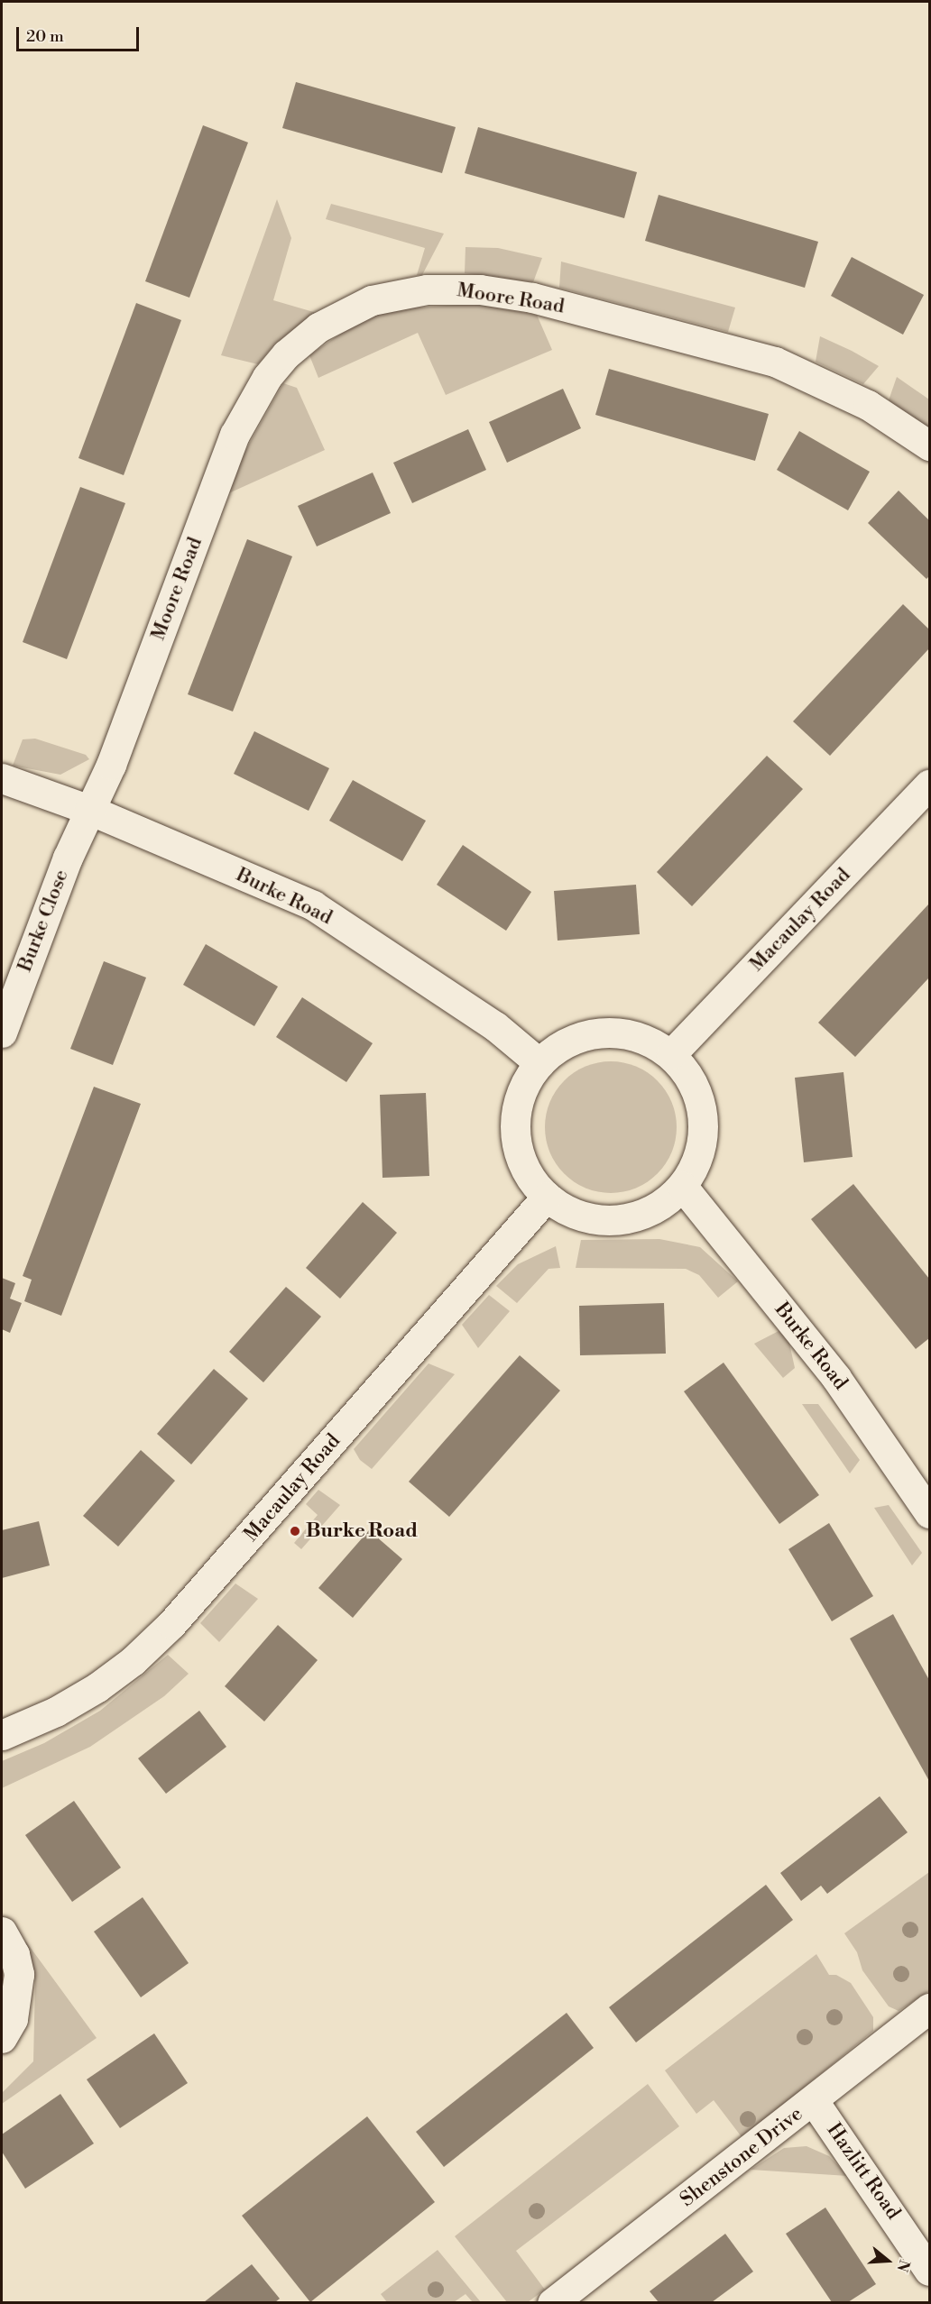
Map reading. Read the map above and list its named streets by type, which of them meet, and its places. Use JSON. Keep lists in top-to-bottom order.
{
  "streets": {
    "street": [
      "Moore Road",
      "Burke Road",
      "Macaulay Road",
      "Burke Close",
      "Shenstone Drive",
      "Hazlitt Road"
    ]
  },
  "crossings": [
    ["Moore Road", "Burke Road"],
    ["Moore Road", "Burke Close"],
    ["Burke Road", "Macaulay Road"],
    ["Burke Road", "Burke Close"],
    ["Shenstone Drive", "Hazlitt Road"]
  ],
  "places": ["Burke Road"],
  "scale_bar": "20 m",
  "north": "right"
}
